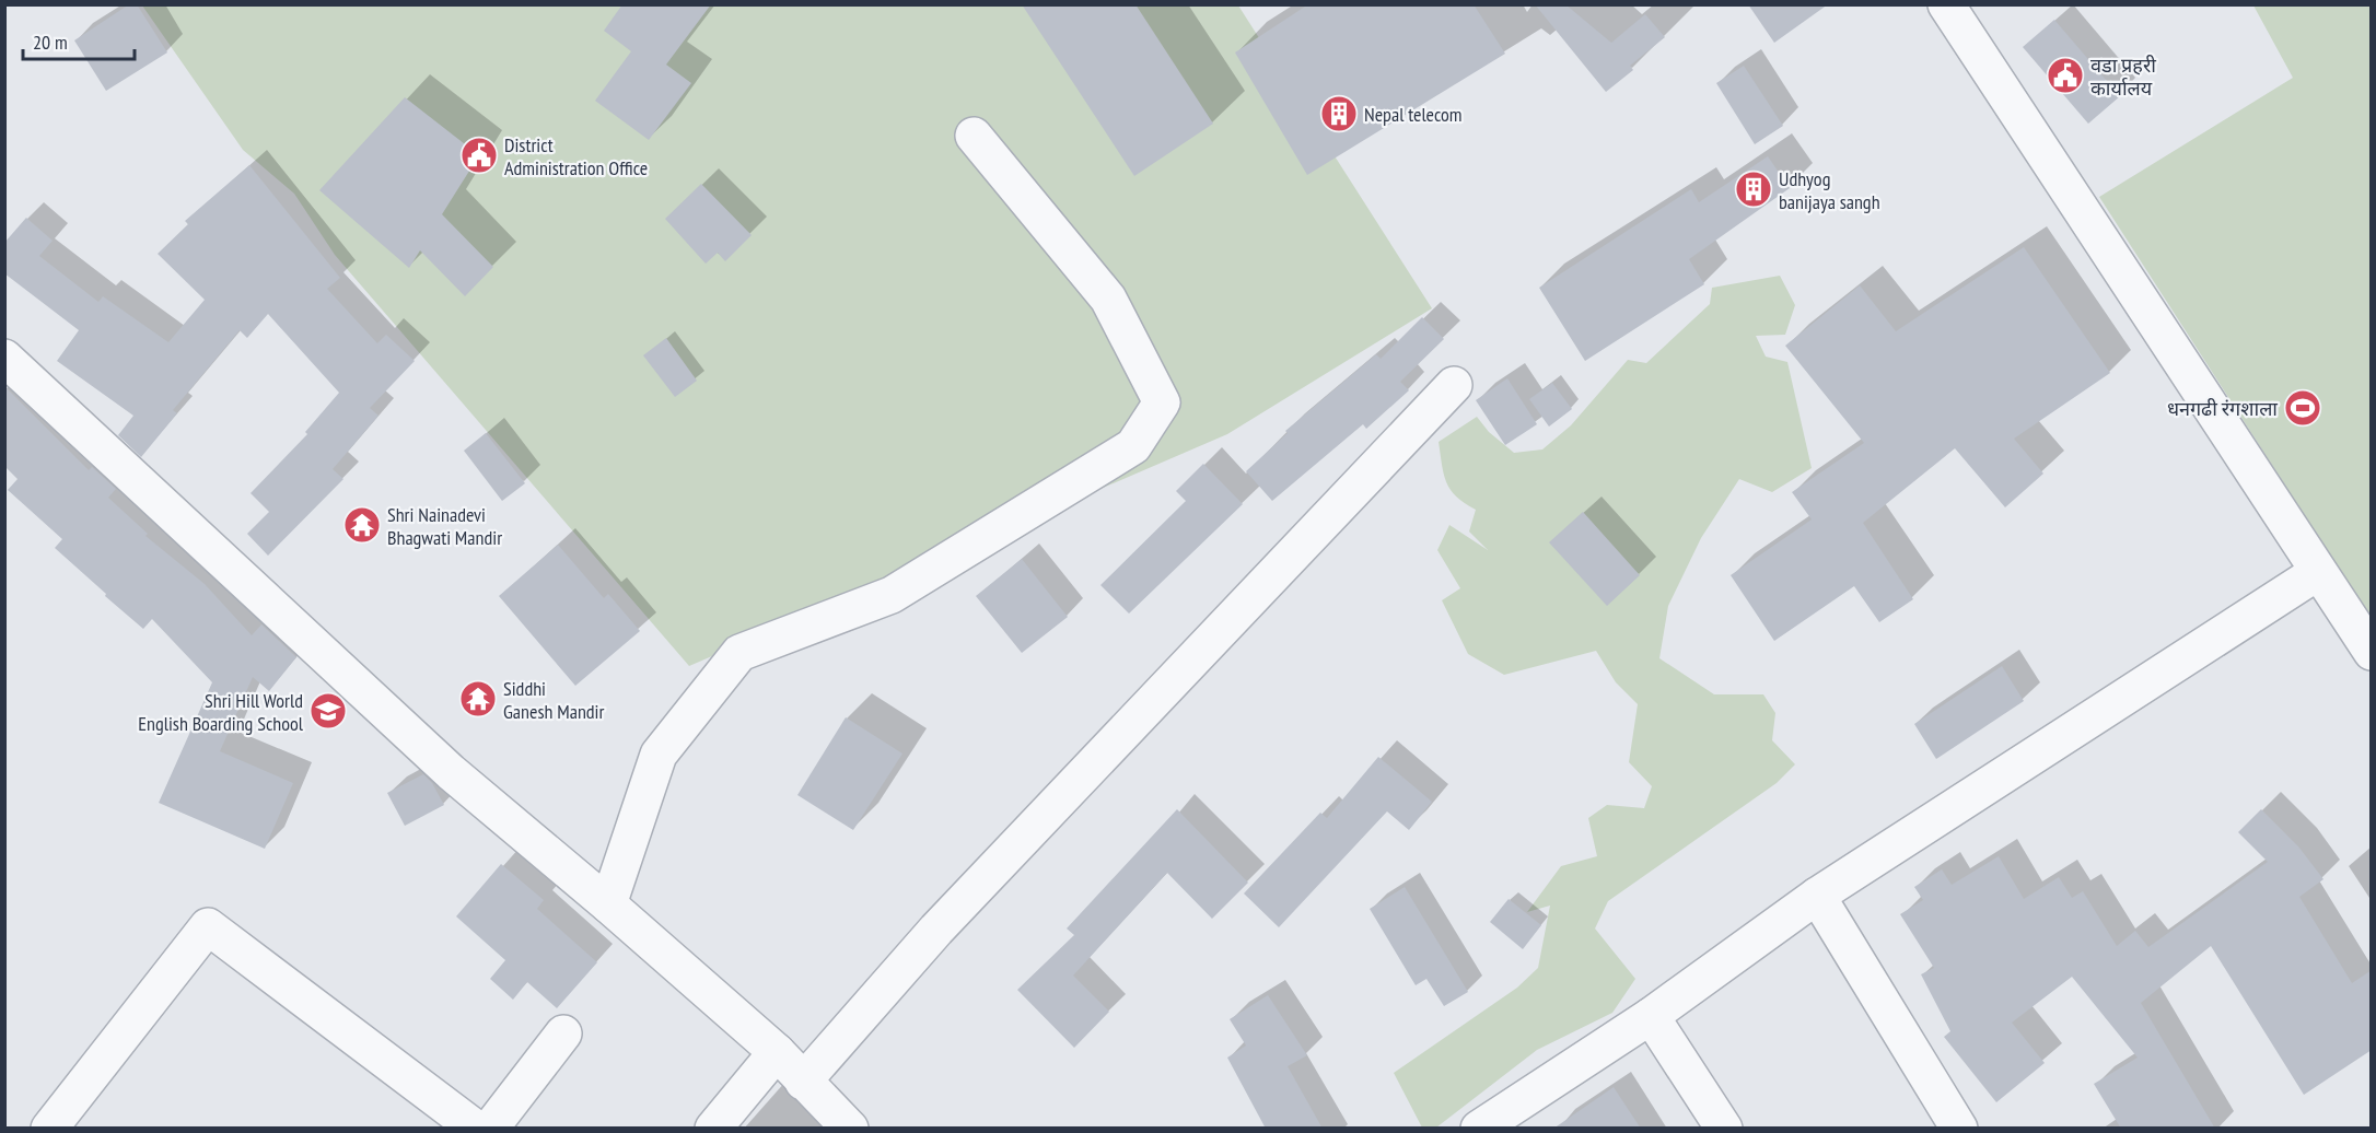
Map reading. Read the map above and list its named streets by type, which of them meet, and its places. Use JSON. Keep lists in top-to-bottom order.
{
  "places": {
    "public building": ["वडा प्रहरी कार्यालय", "District Administration Office"],
    "building": ["Nepal telecom", "Udhyog banijaya sangh"],
    "sports": ["धनगढी रंगशाला"],
    "temple": ["Shri Nainadevi Bhagwati Mandir", "Siddhi Ganesh Mandir"],
    "school or university": ["Shri Hill World English Boarding School"]
  },
  "scale_bar": "20 m"
}
